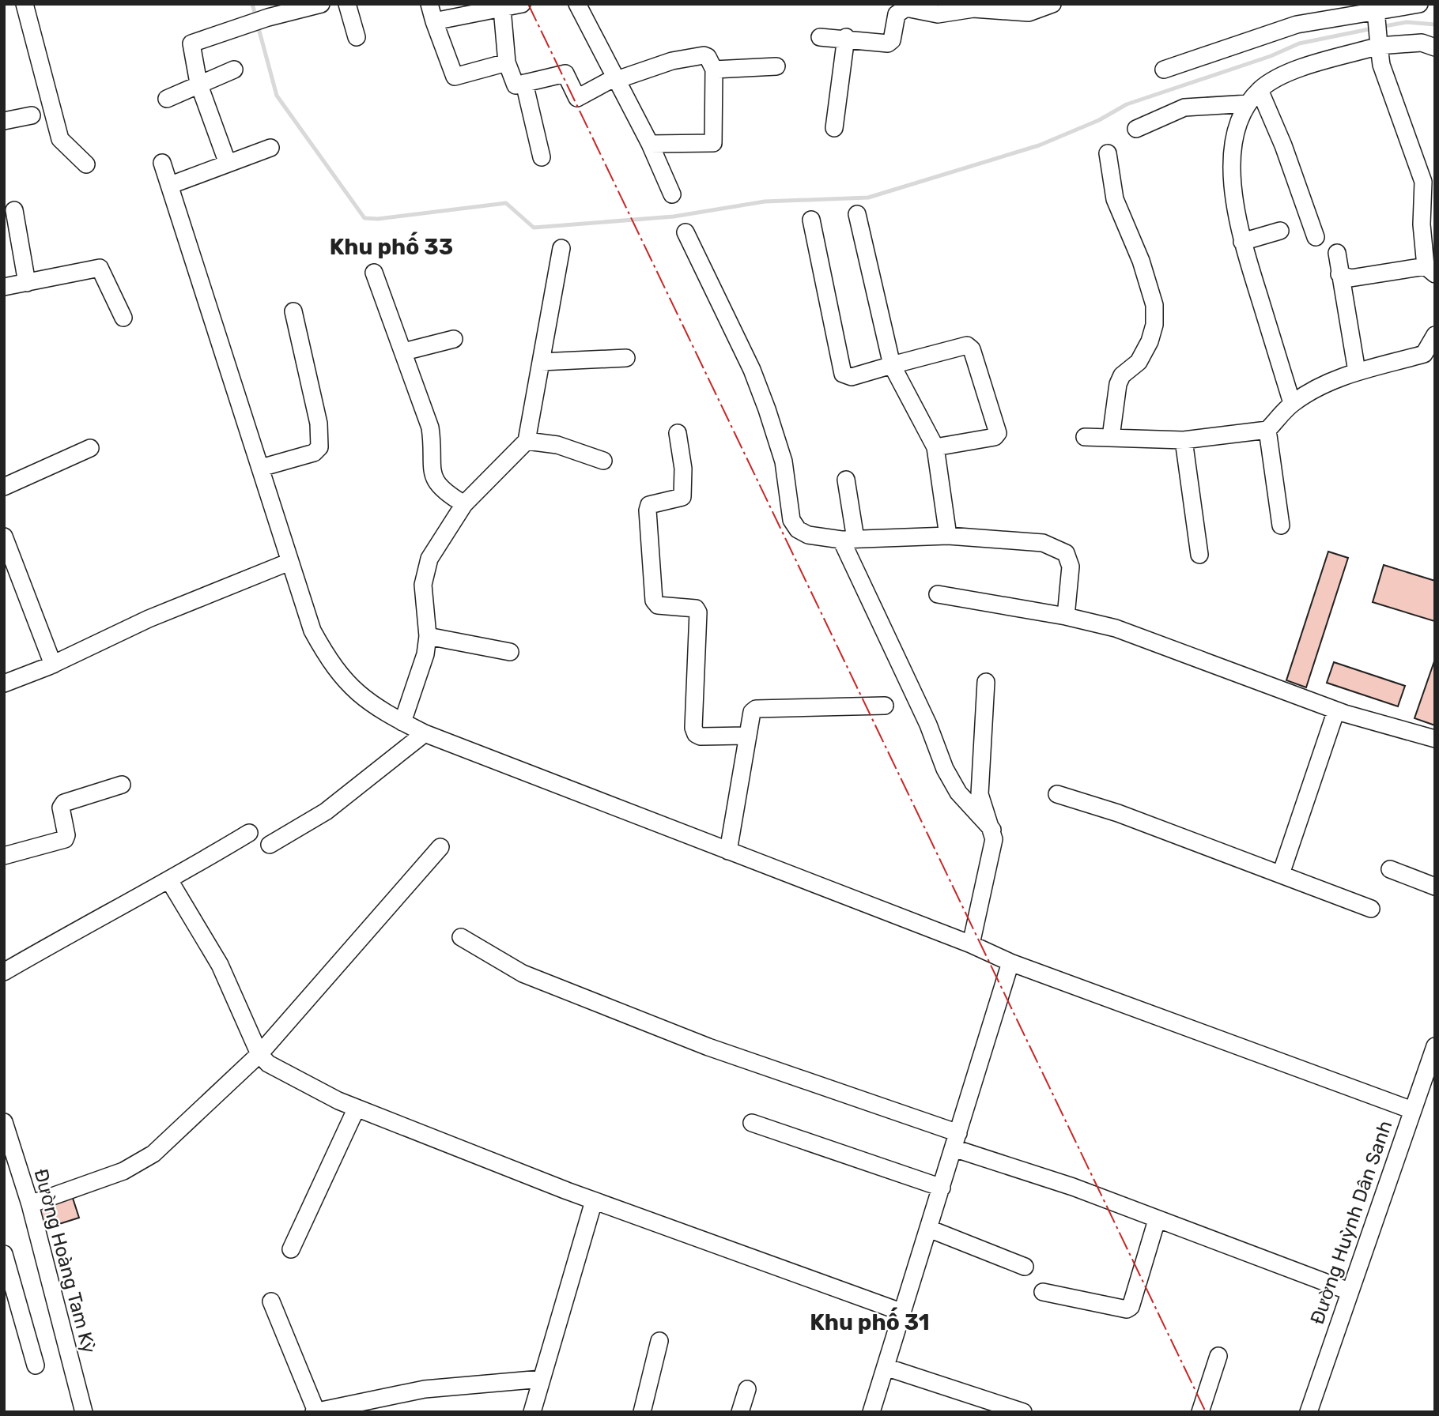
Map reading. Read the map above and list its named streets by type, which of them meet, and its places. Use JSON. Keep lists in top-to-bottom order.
{
  "streets": {
    "street": ["Đường Huỳnh Dân Sanh", "Đường Hoàng Tam Kỳ"]
  },
  "districts": ["Khu phố 33", "Khu phố 31"]
}
